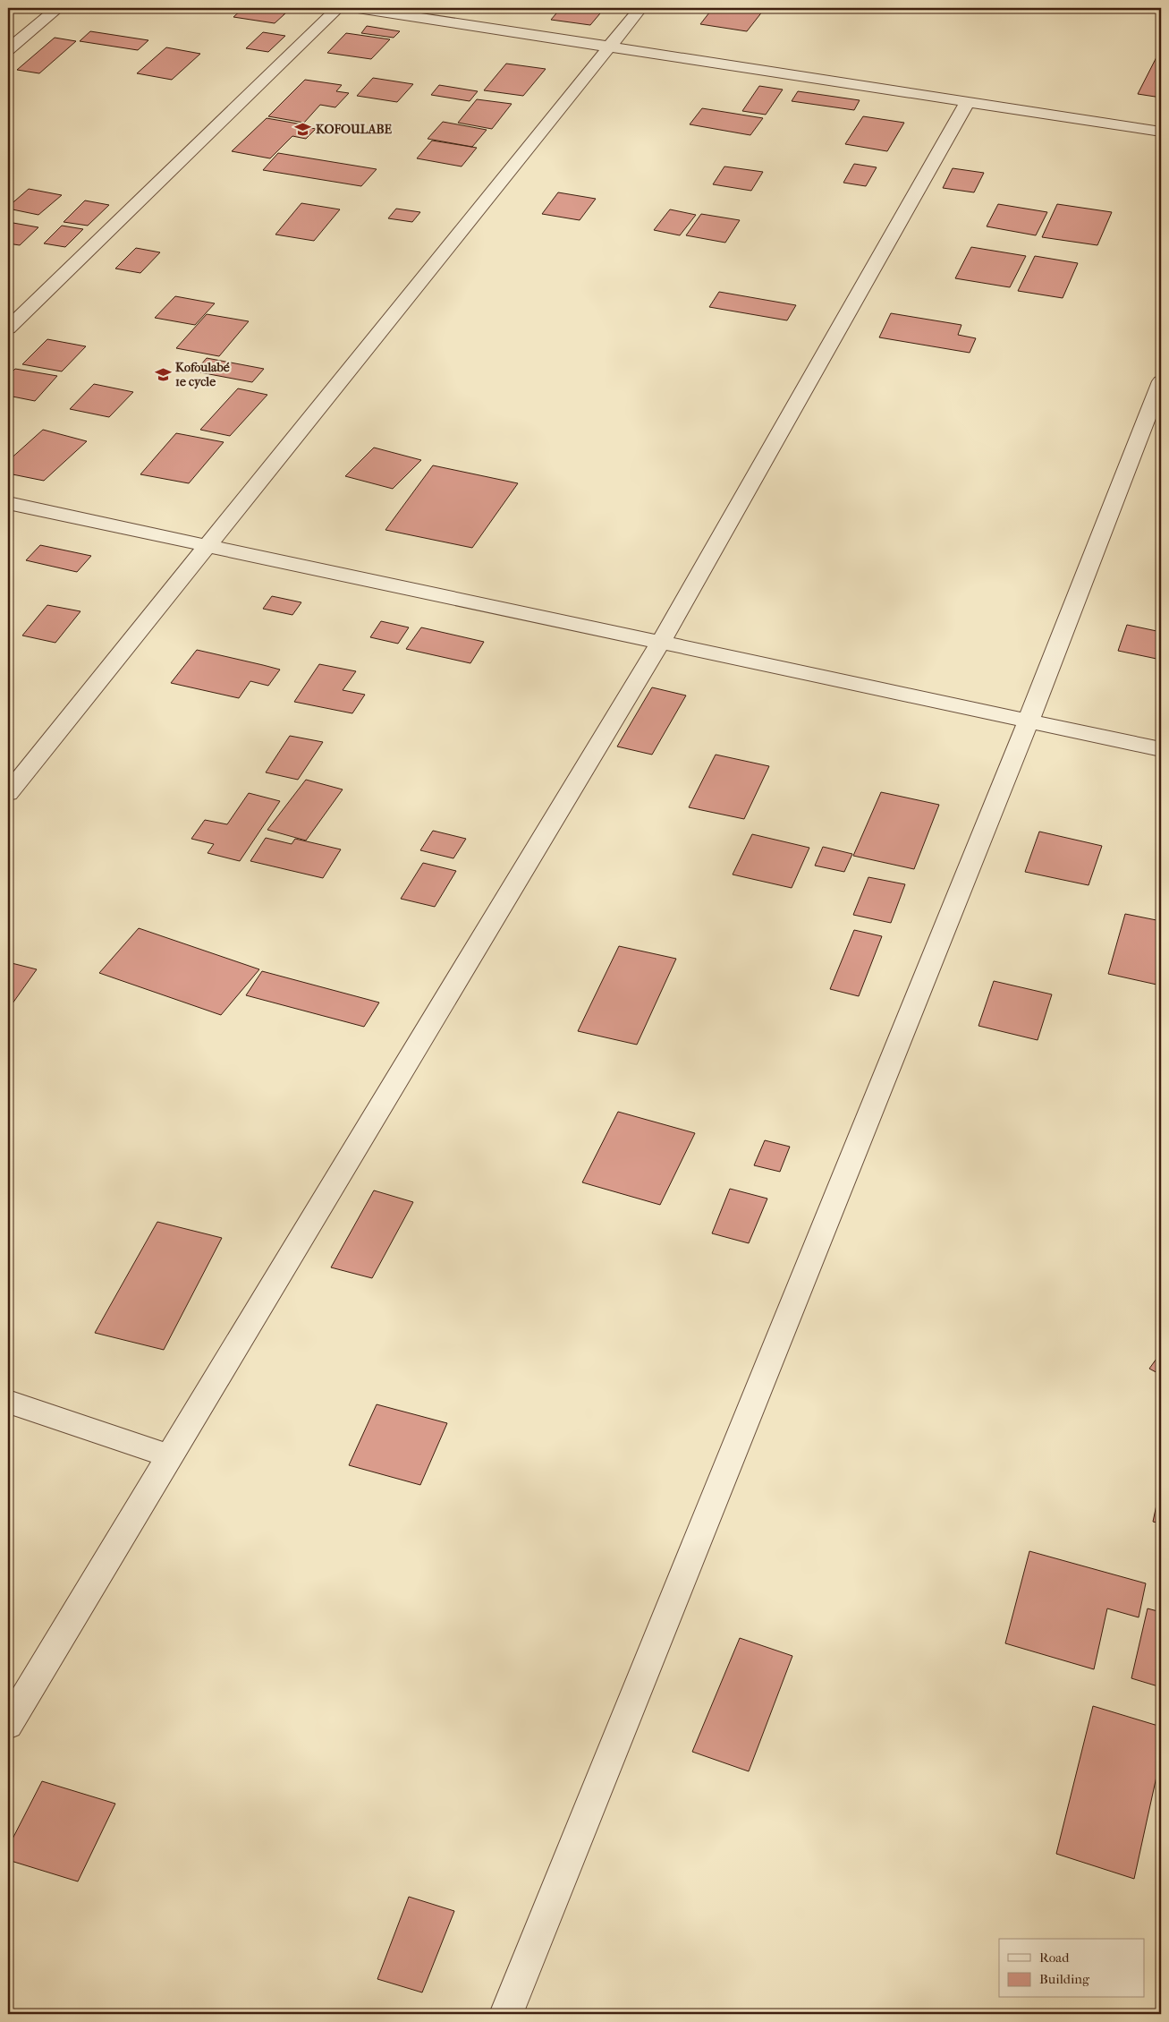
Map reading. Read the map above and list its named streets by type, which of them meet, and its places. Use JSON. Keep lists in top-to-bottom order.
{
  "places": {
    "school or university": ["KOFOULABE", "Kofoulabé 1e cycle"]
  },
  "legend": ["Road", "Building"]
}
